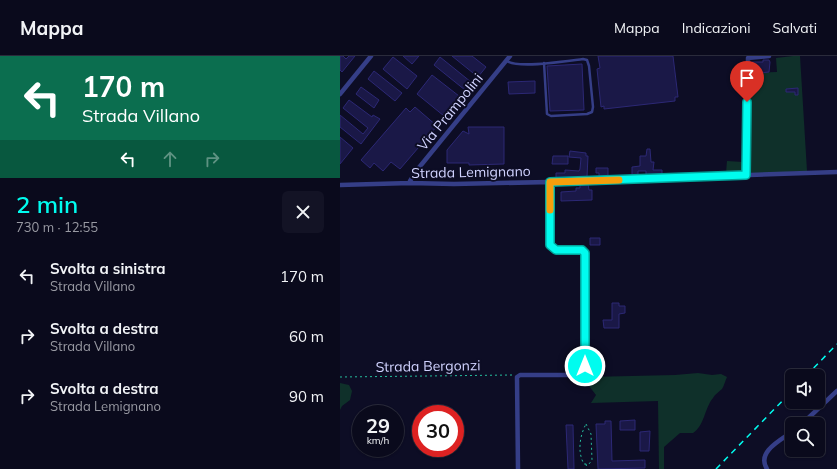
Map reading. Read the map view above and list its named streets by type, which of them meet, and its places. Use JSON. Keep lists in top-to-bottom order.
{
  "streets": {
    "street": ["Via Prampolini", "Strada Lemignano"],
    "path": ["Strada Bergonzi"]
  },
  "crossings": [
    ["Via Prampolini", "Strada Lemignano"]
  ],
  "page": {
    "header": "Mappa",
    "nav": ["Mappa", "Indicazioni", "Salvati"],
    "turn": ["170 m", "Strada Villano"],
    "heading": ["2 min", "730 m · 12:55"],
    "list": [
      {
        "name": "Svolta a sinistra",
        "note": "Strada Villano",
        "value": "170 m"
      },
      {
        "name": "Svolta a destra",
        "note": "Strada Villano",
        "value": "60 m"
      },
      {
        "name": "Svolta a destra",
        "note": "Strada Lemignano",
        "value": "90 m"
      }
    ],
    "speed": "29 km/h",
    "limit": "30"
  }
}
